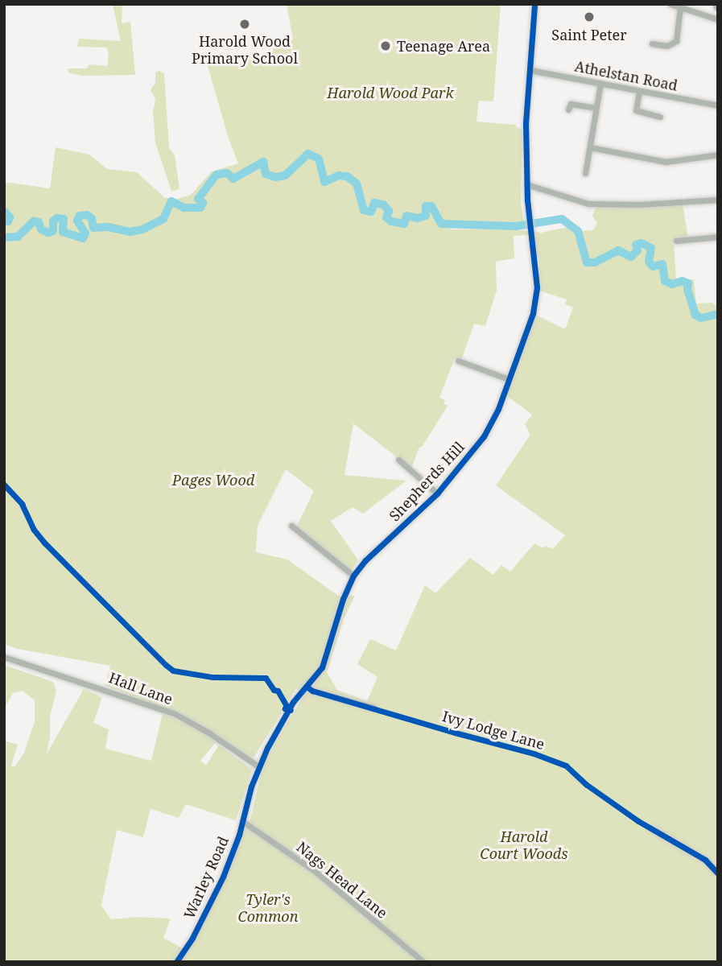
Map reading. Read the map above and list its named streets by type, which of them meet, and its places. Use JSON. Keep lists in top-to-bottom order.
{
  "streets": {
    "street": [
      "Athelstan Road",
      "Shepherds Hill",
      "Hall Lane",
      "Warley Road",
      "Nags Head Lane"
    ],
    "cycle path": ["Ivy Lodge Lane"]
  },
  "crossings": [
    ["Athelstan Road", "Shepherds Hill"],
    ["Shepherds Hill", "Hall Lane"],
    ["Shepherds Hill", "Warley Road"],
    ["Hall Lane", "Warley Road"],
    ["Warley Road", "Nags Head Lane"]
  ],
  "parks": [
    "Harold Wood Park",
    "Pages Wood",
    "Harold Court Woods",
    "Tyler's Common"
  ],
  "places": ["Saint Peter", "Harold Wood Primary School", "Teenage Area"]
}
